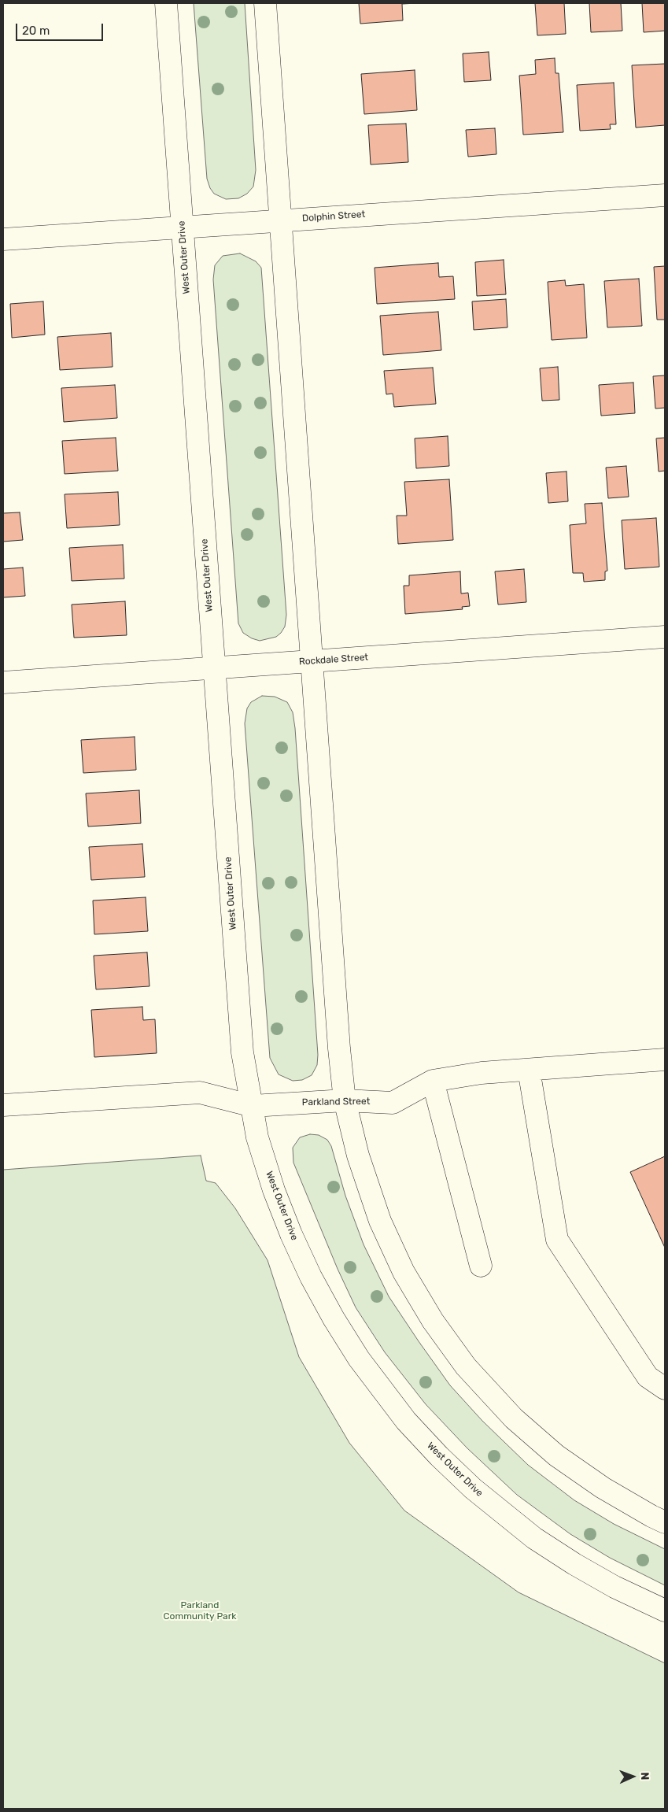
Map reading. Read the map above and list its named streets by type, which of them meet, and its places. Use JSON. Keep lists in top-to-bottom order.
{
  "streets": {
    "main road": [
      "Dolphin Street",
      "West Outer Drive",
      "Rockdale Street",
      "Parkland Street"
    ]
  },
  "crossings": [
    ["Dolphin Street", "West Outer Drive"],
    ["West Outer Drive", "Rockdale Street"],
    ["West Outer Drive", "Parkland Street"]
  ],
  "parks": ["Parkland Community Park"],
  "scale_bar": "20 m",
  "north": "right"
}
